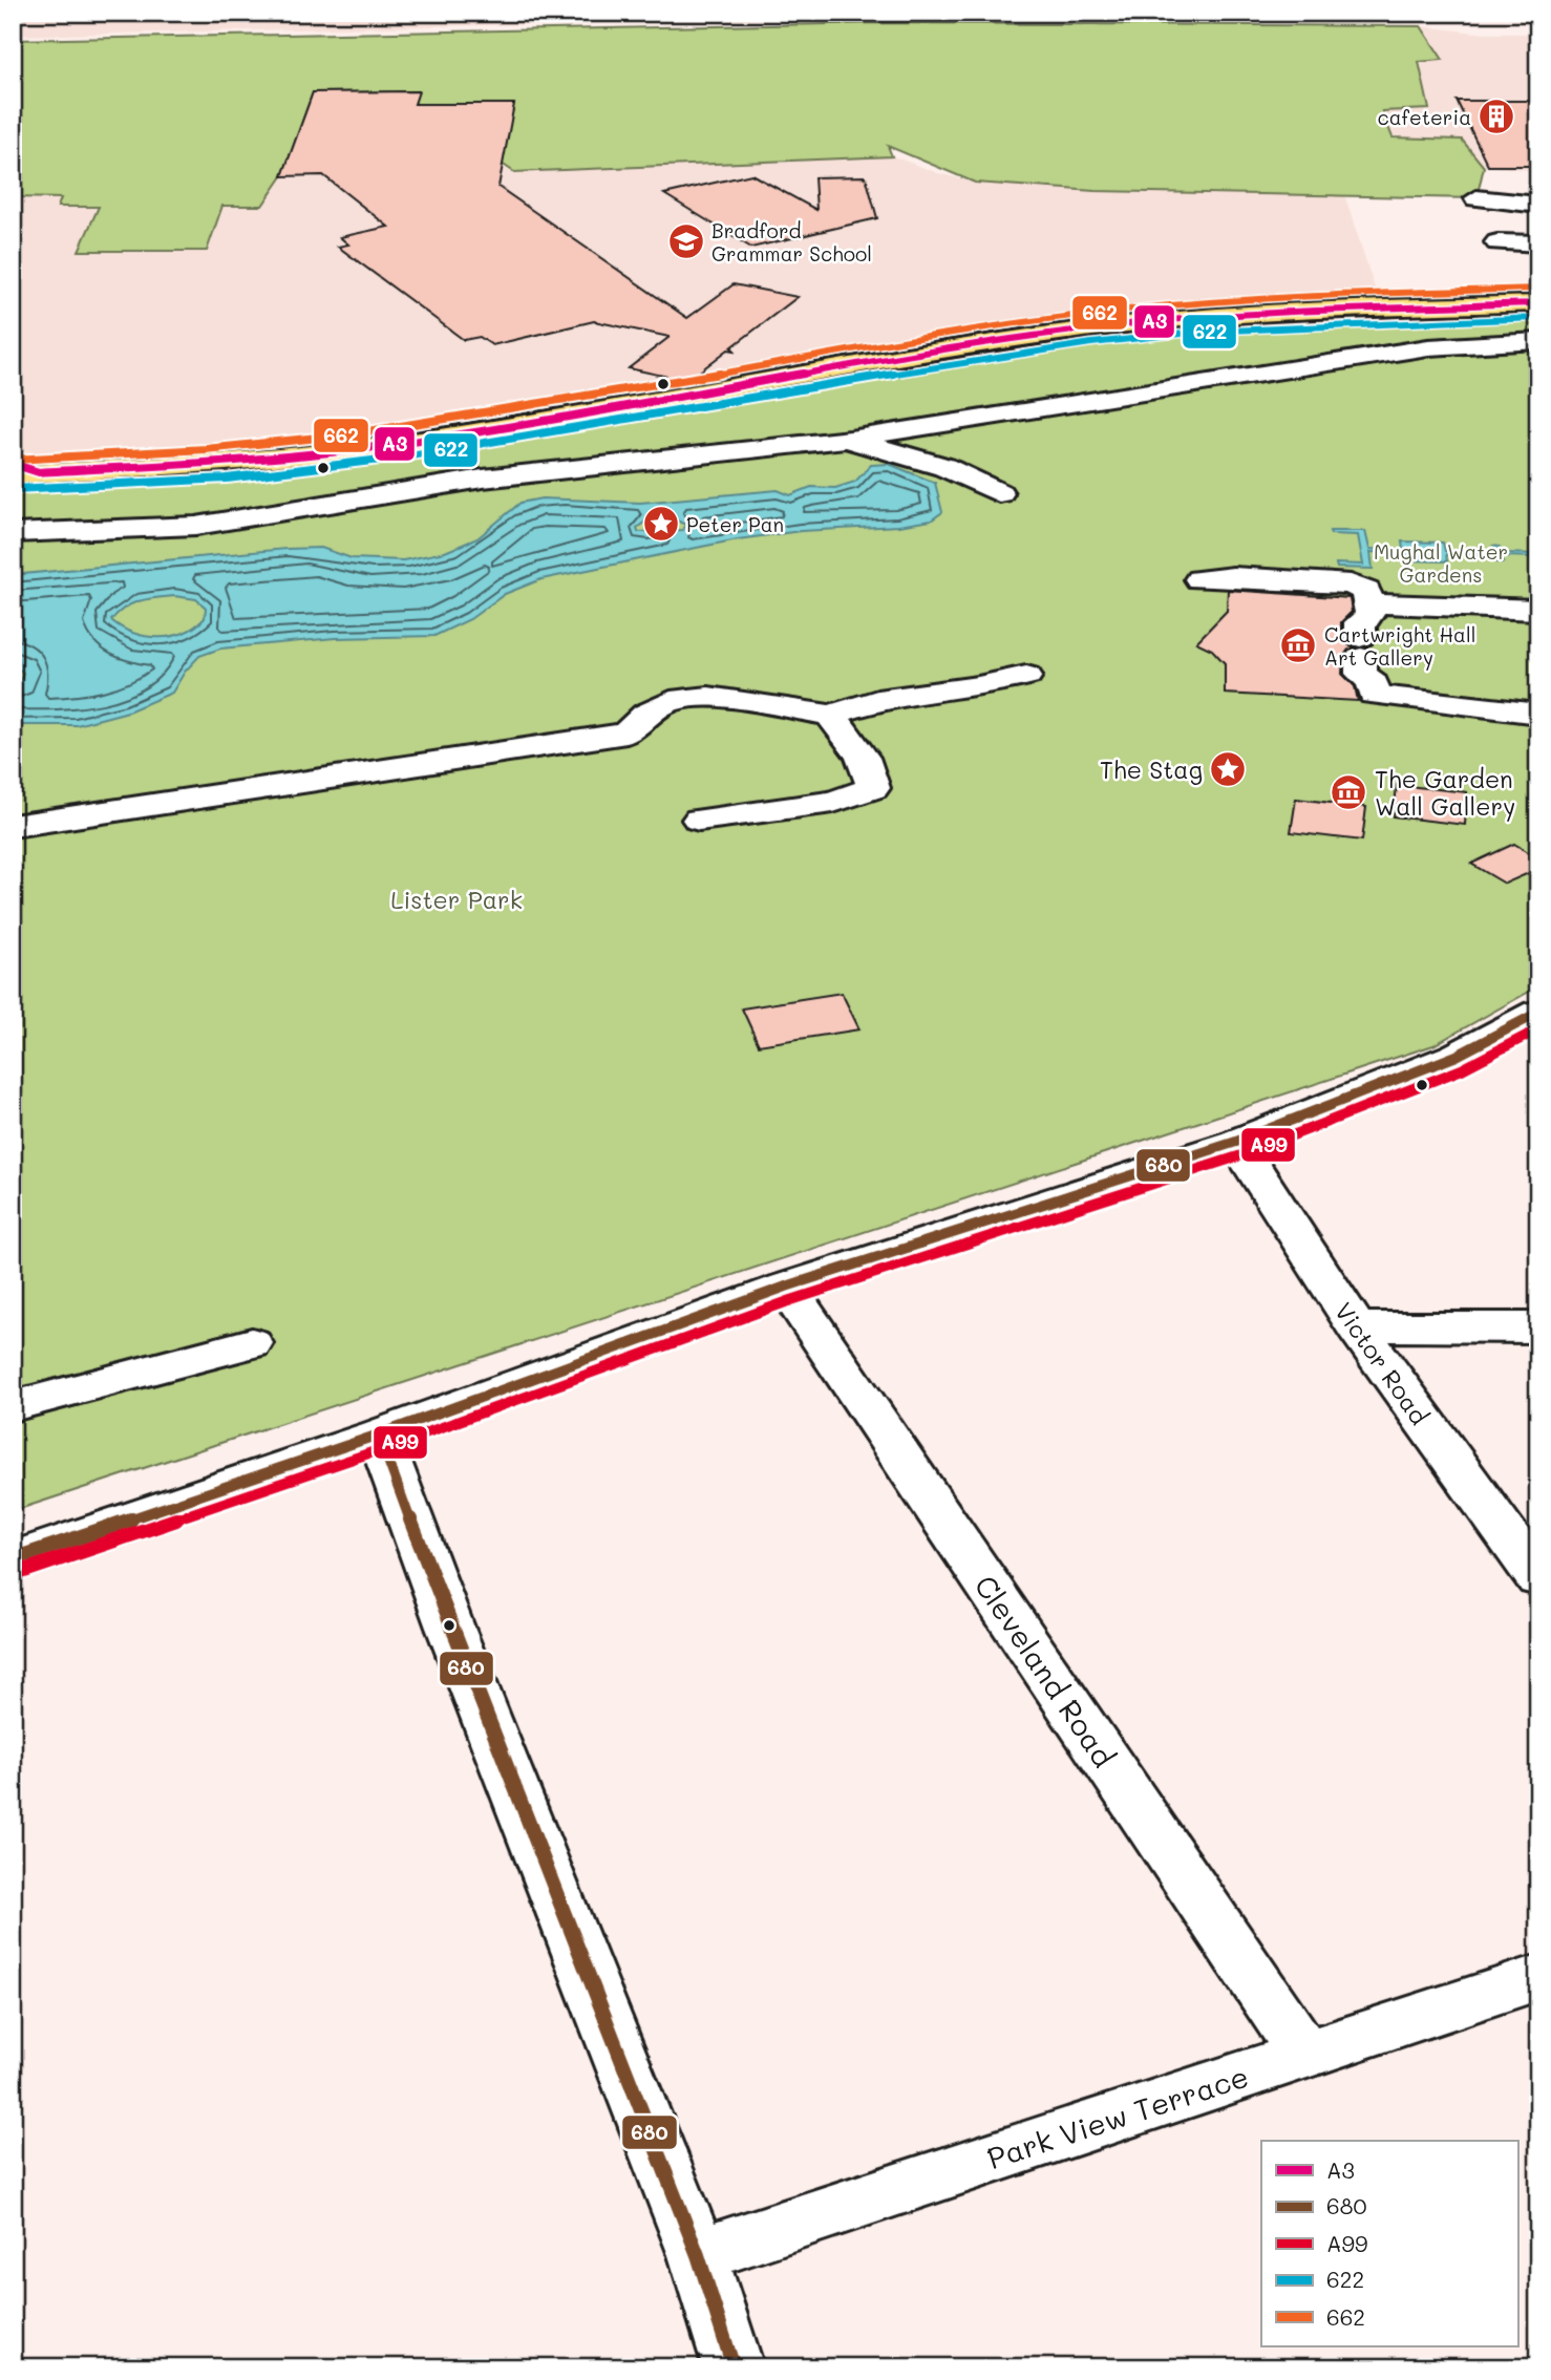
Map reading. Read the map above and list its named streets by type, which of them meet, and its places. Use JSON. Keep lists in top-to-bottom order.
{
  "streets": {
    "street": ["Victor Road", "Cleveland Road", "Park View Terrace"]
  },
  "crossings": [
    ["Cleveland Road", "Park View Terrace"]
  ],
  "parks": ["Mughal Water Gardens", "Lister Park"],
  "places": {
    "building": ["cafeteria"],
    "school or university": ["Bradford Grammar School"],
    "place": ["Peter Pan", "The Stag"],
    "museum": ["Cartwright Hall Art Gallery", "The Garden Wall Gallery"]
  },
  "lines": [
    "transit line 662",
    "transit line A3",
    "transit line 622",
    "transit line 680",
    "transit line A99"
  ],
  "legend": [
    "A3",
    "680",
    "A99",
    "622",
    "662"
  ]
}
